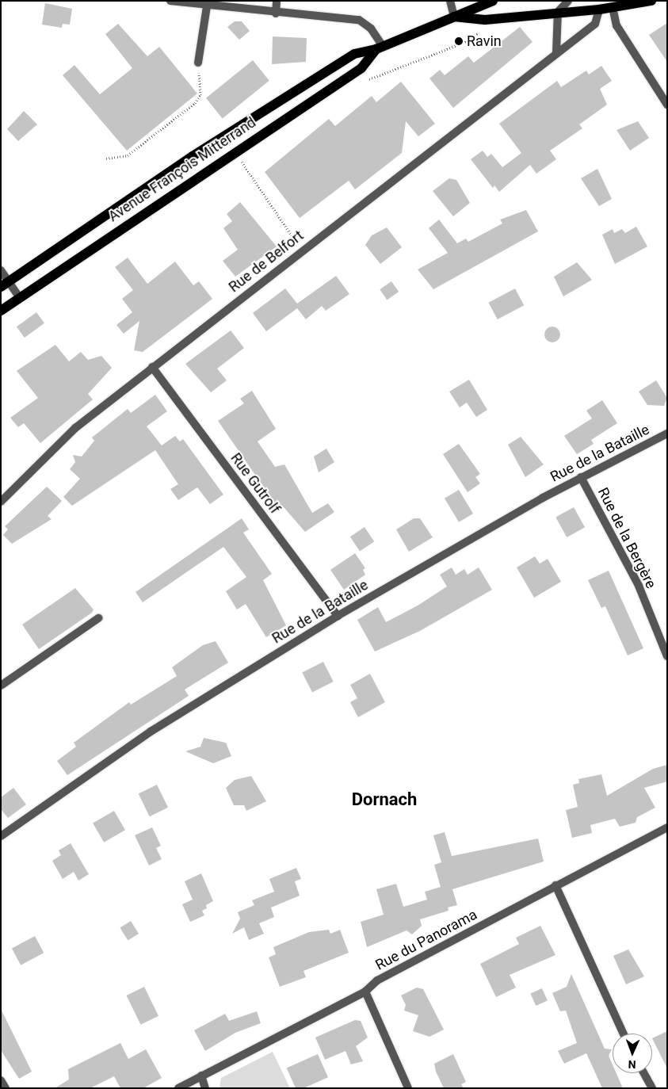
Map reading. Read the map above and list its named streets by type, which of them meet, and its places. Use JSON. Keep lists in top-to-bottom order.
{
  "streets": {
    "main road": ["Avenue François Mitterrand"],
    "street": [
      "Rue de Belfort",
      "Rue de la Bataille",
      "Rue Gutrolf",
      "Rue de la Bergère",
      "Rue du Panorama"
    ]
  },
  "crossings": [
    ["Rue de Belfort", "Rue Gutrolf"],
    ["Rue de la Bataille", "Rue Gutrolf"],
    ["Rue de la Bataille", "Rue de la Bergère"]
  ],
  "districts": ["Dornach"],
  "places": ["Ravin"],
  "north": "bottom"
}
